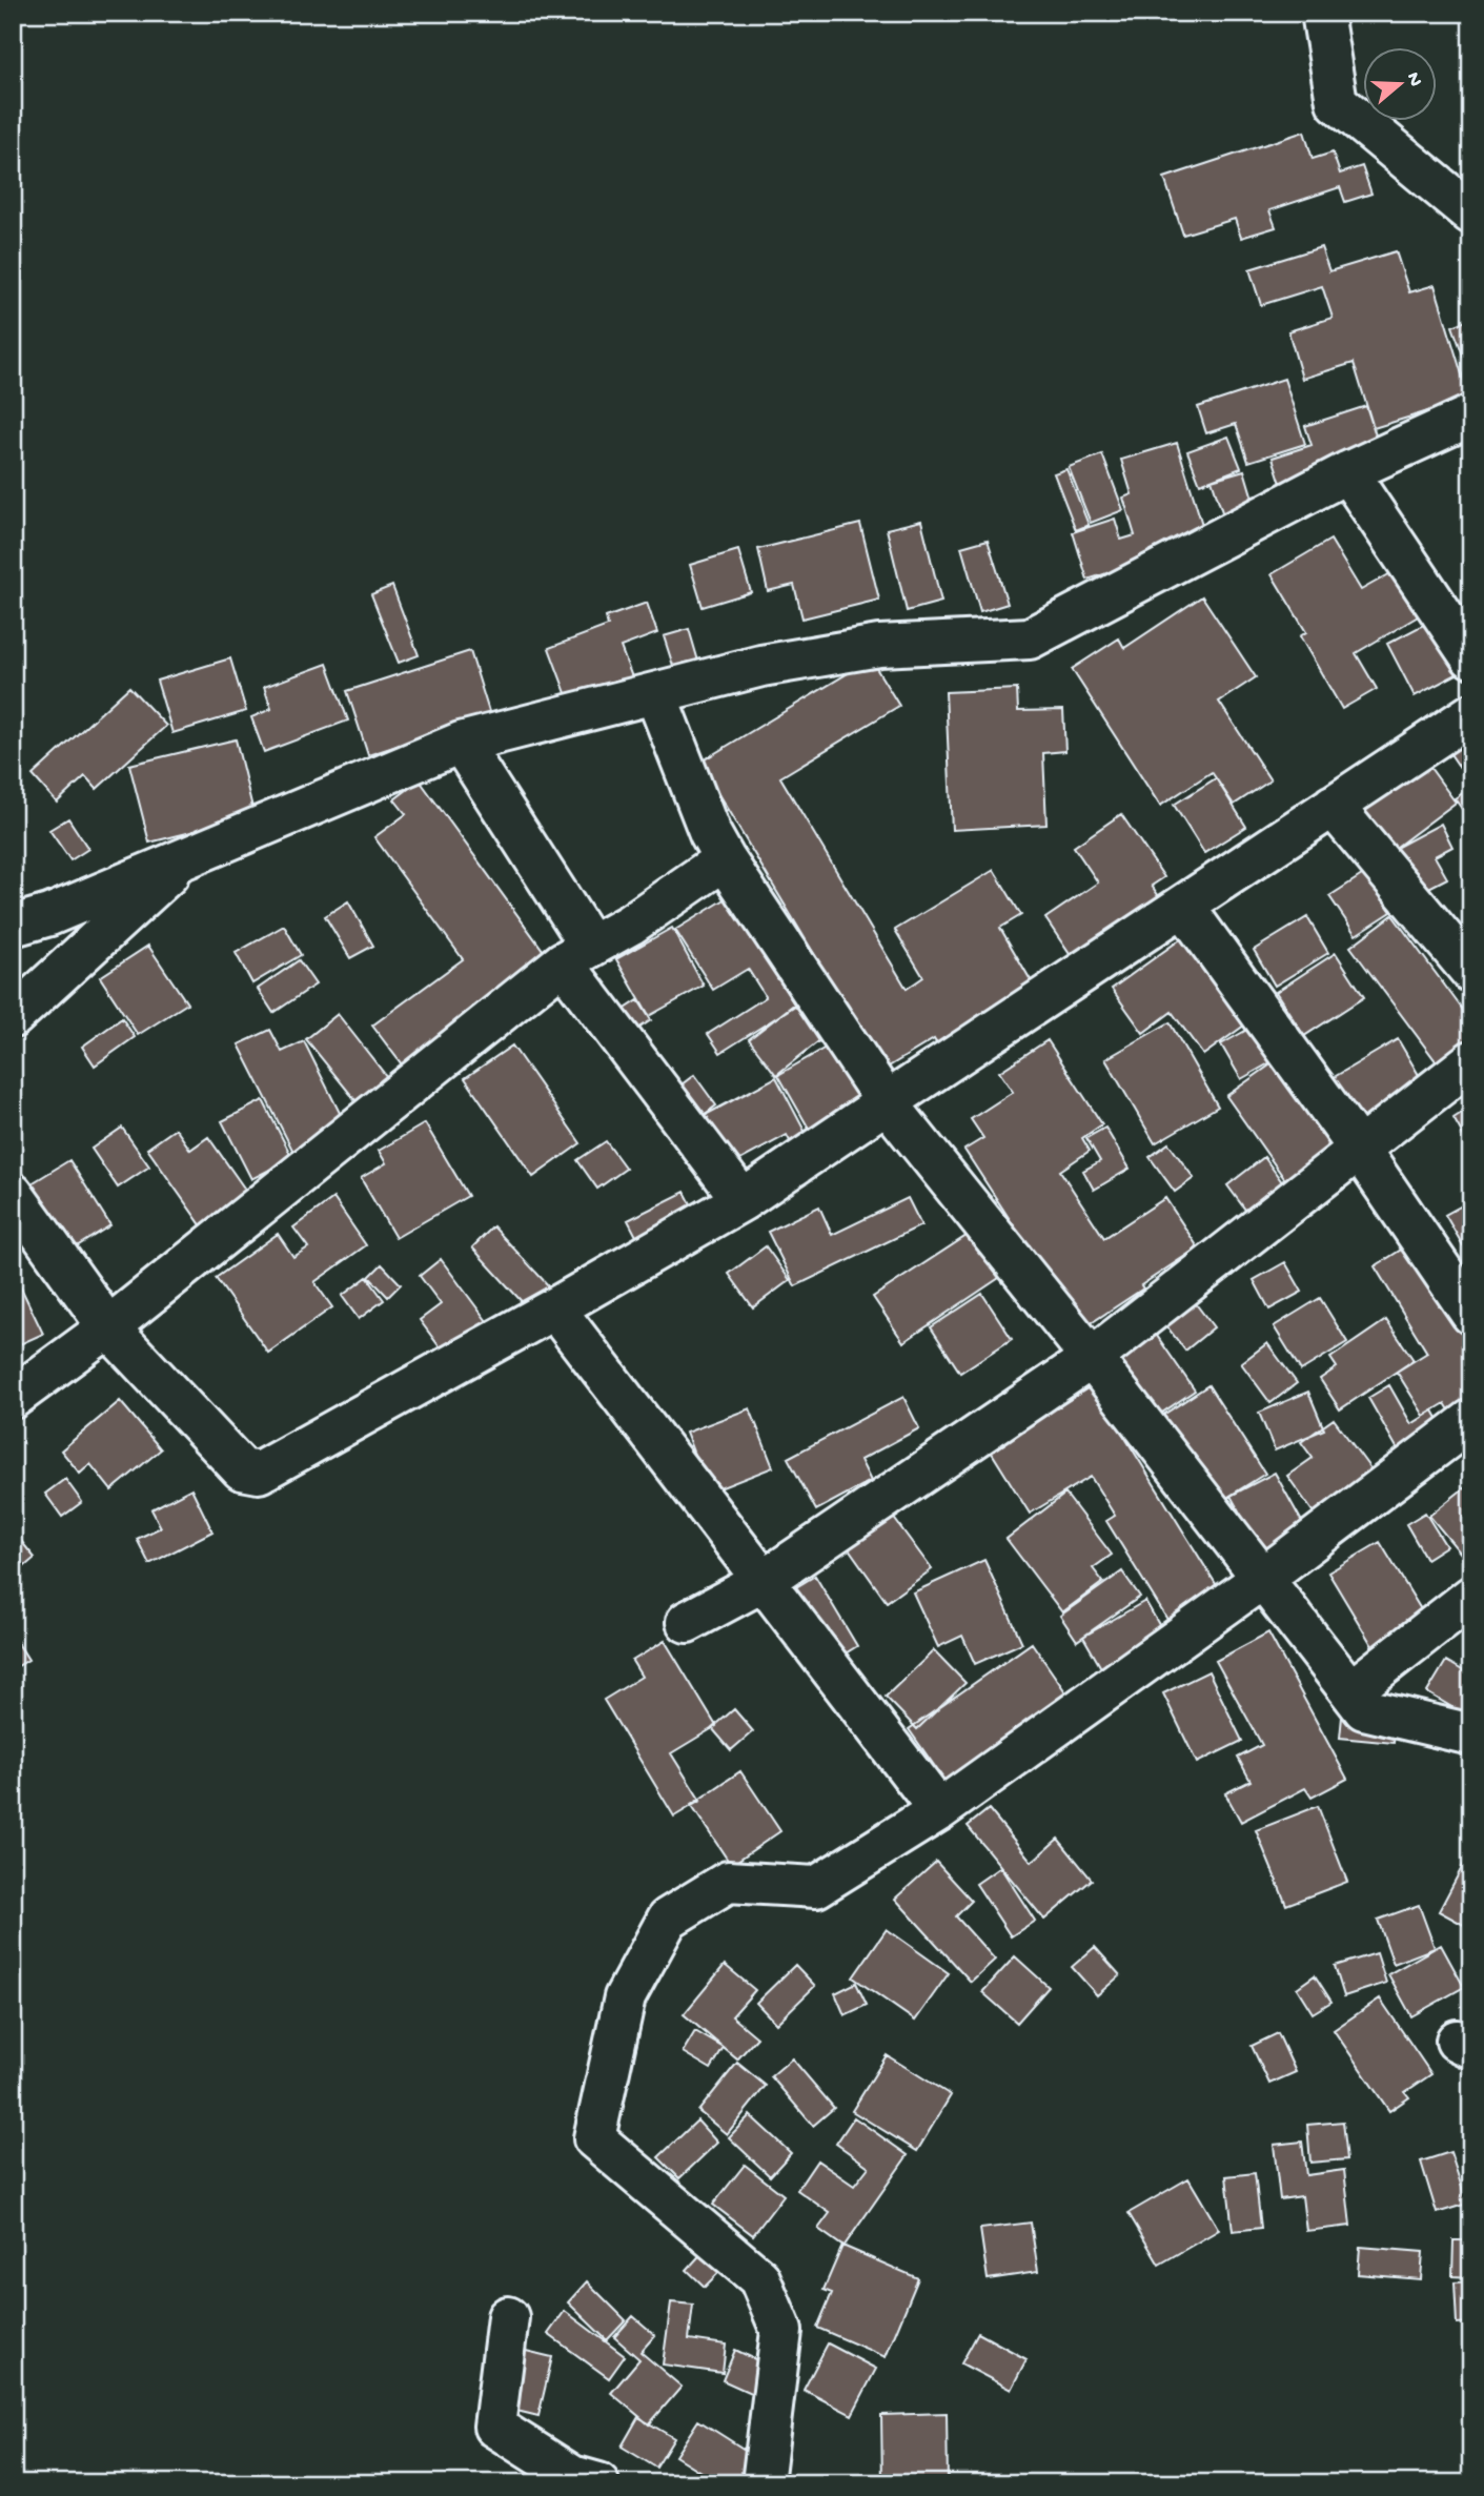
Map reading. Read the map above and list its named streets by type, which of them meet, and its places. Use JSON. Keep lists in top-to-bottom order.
{
  "north": "right"
}
